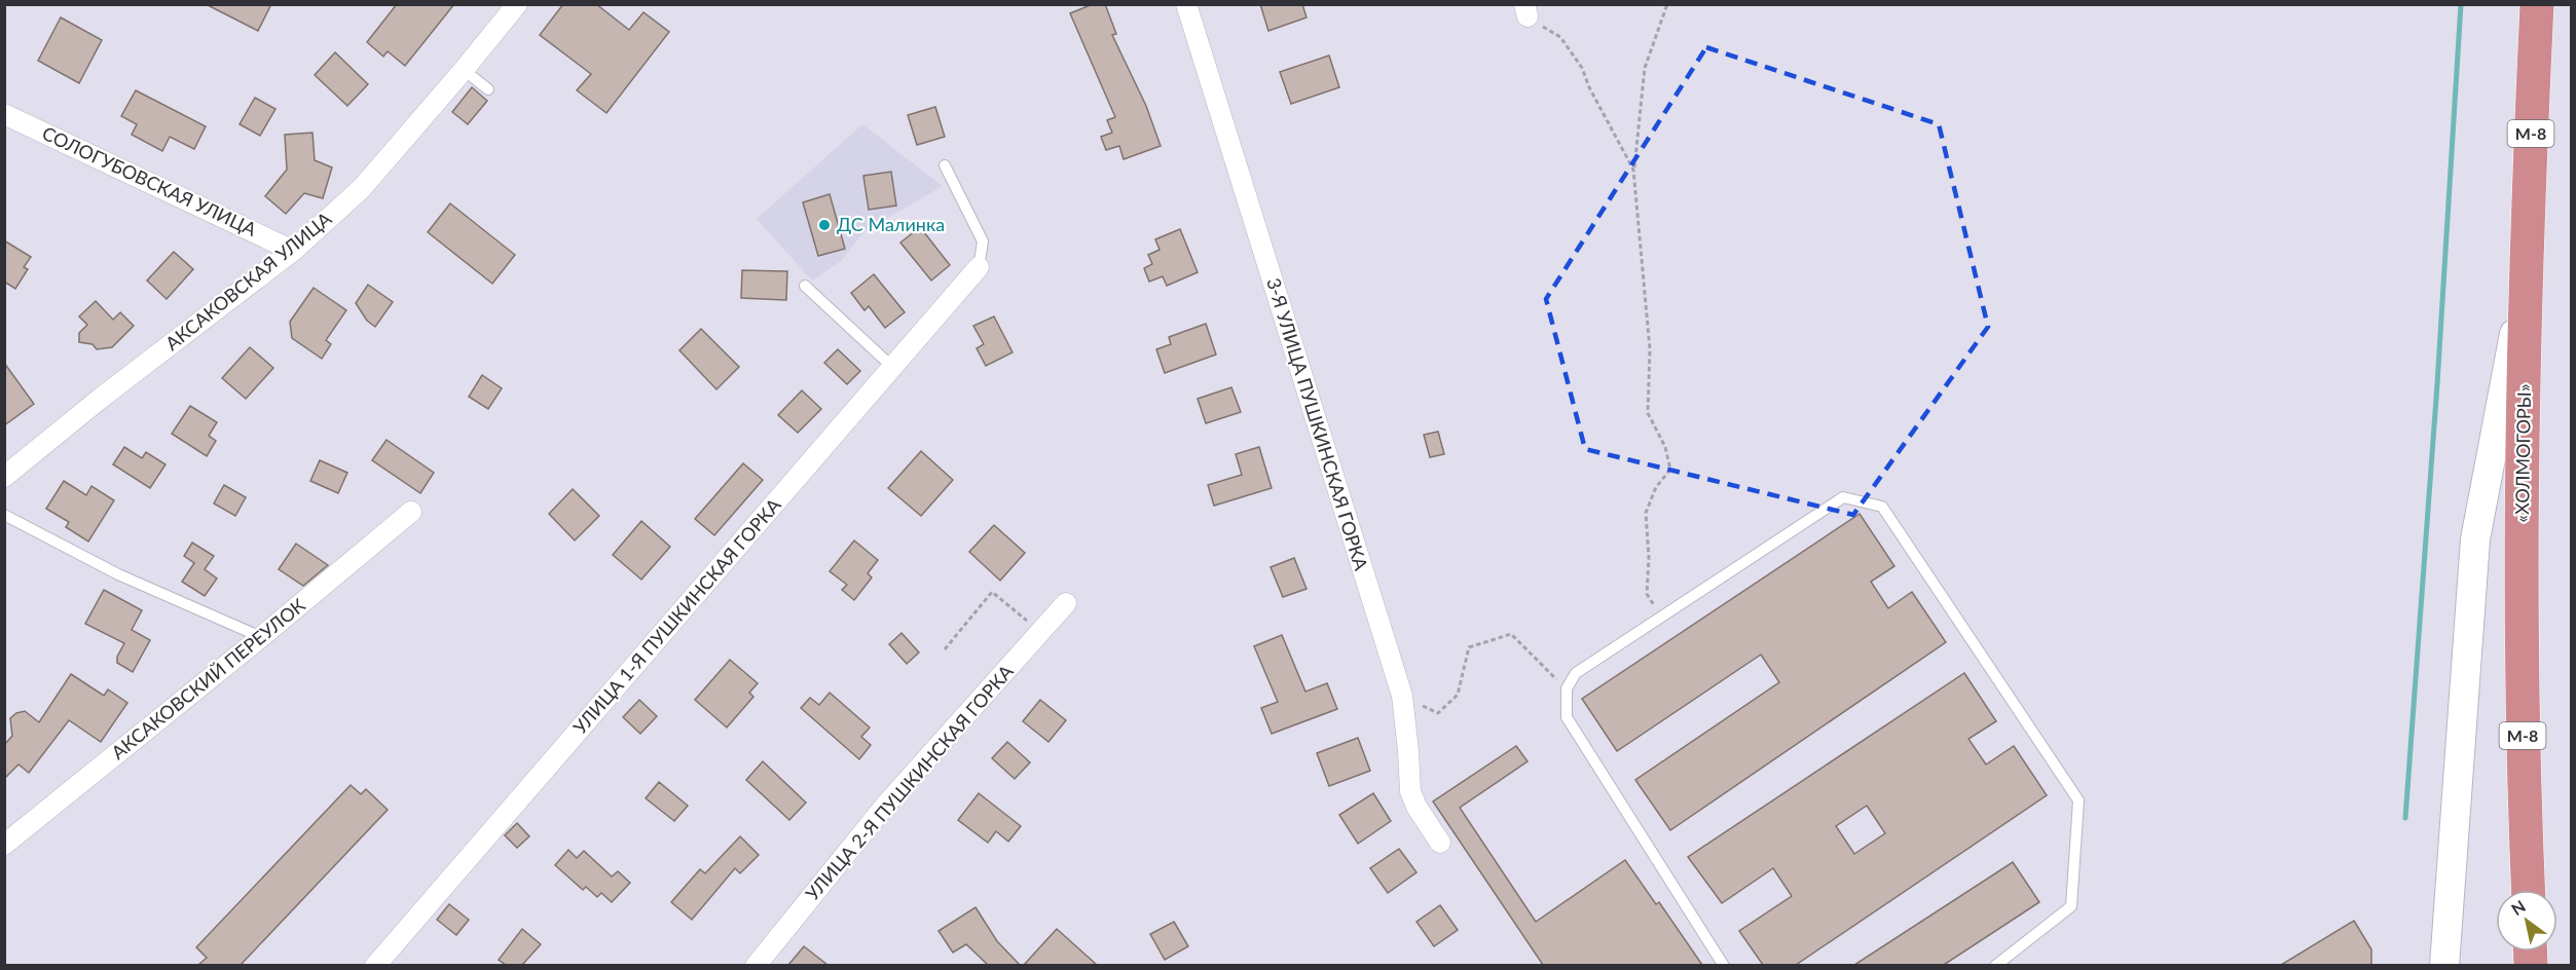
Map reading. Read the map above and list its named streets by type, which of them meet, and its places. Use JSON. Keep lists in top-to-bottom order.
{
  "streets": {
    "highway": ["М-8", "«ХОЛМОГОРЫ»"],
    "street": [
      "СОЛОГУБОВСКАЯ УЛИЦА",
      "АКСАКОВСКАЯ УЛИЦА",
      "3-Я УЛИЦА ПУШКИНСКАЯ ГОРКА",
      "УЛИЦА 1-Я ПУШКИНСКАЯ ГОРКА",
      "АКСАКОВСКИЙ ПЕРЕУЛОК",
      "УЛИЦА 2-Я ПУШКИНСКАЯ ГОРКА"
    ]
  },
  "crossings": [
    ["СОЛОГУБОВСКАЯ УЛИЦА", "АКСАКОВСКАЯ УЛИЦА"]
  ],
  "places": ["ДС Малинка"],
  "north": "top left"
}
